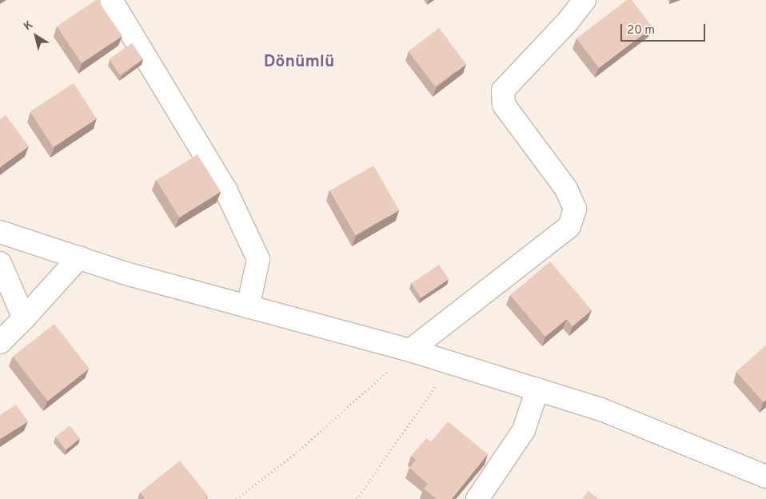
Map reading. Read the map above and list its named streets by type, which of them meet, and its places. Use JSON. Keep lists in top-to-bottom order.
{
  "districts": ["Dönümlü"],
  "scale_bar": "20 m",
  "north": "top left"
}
